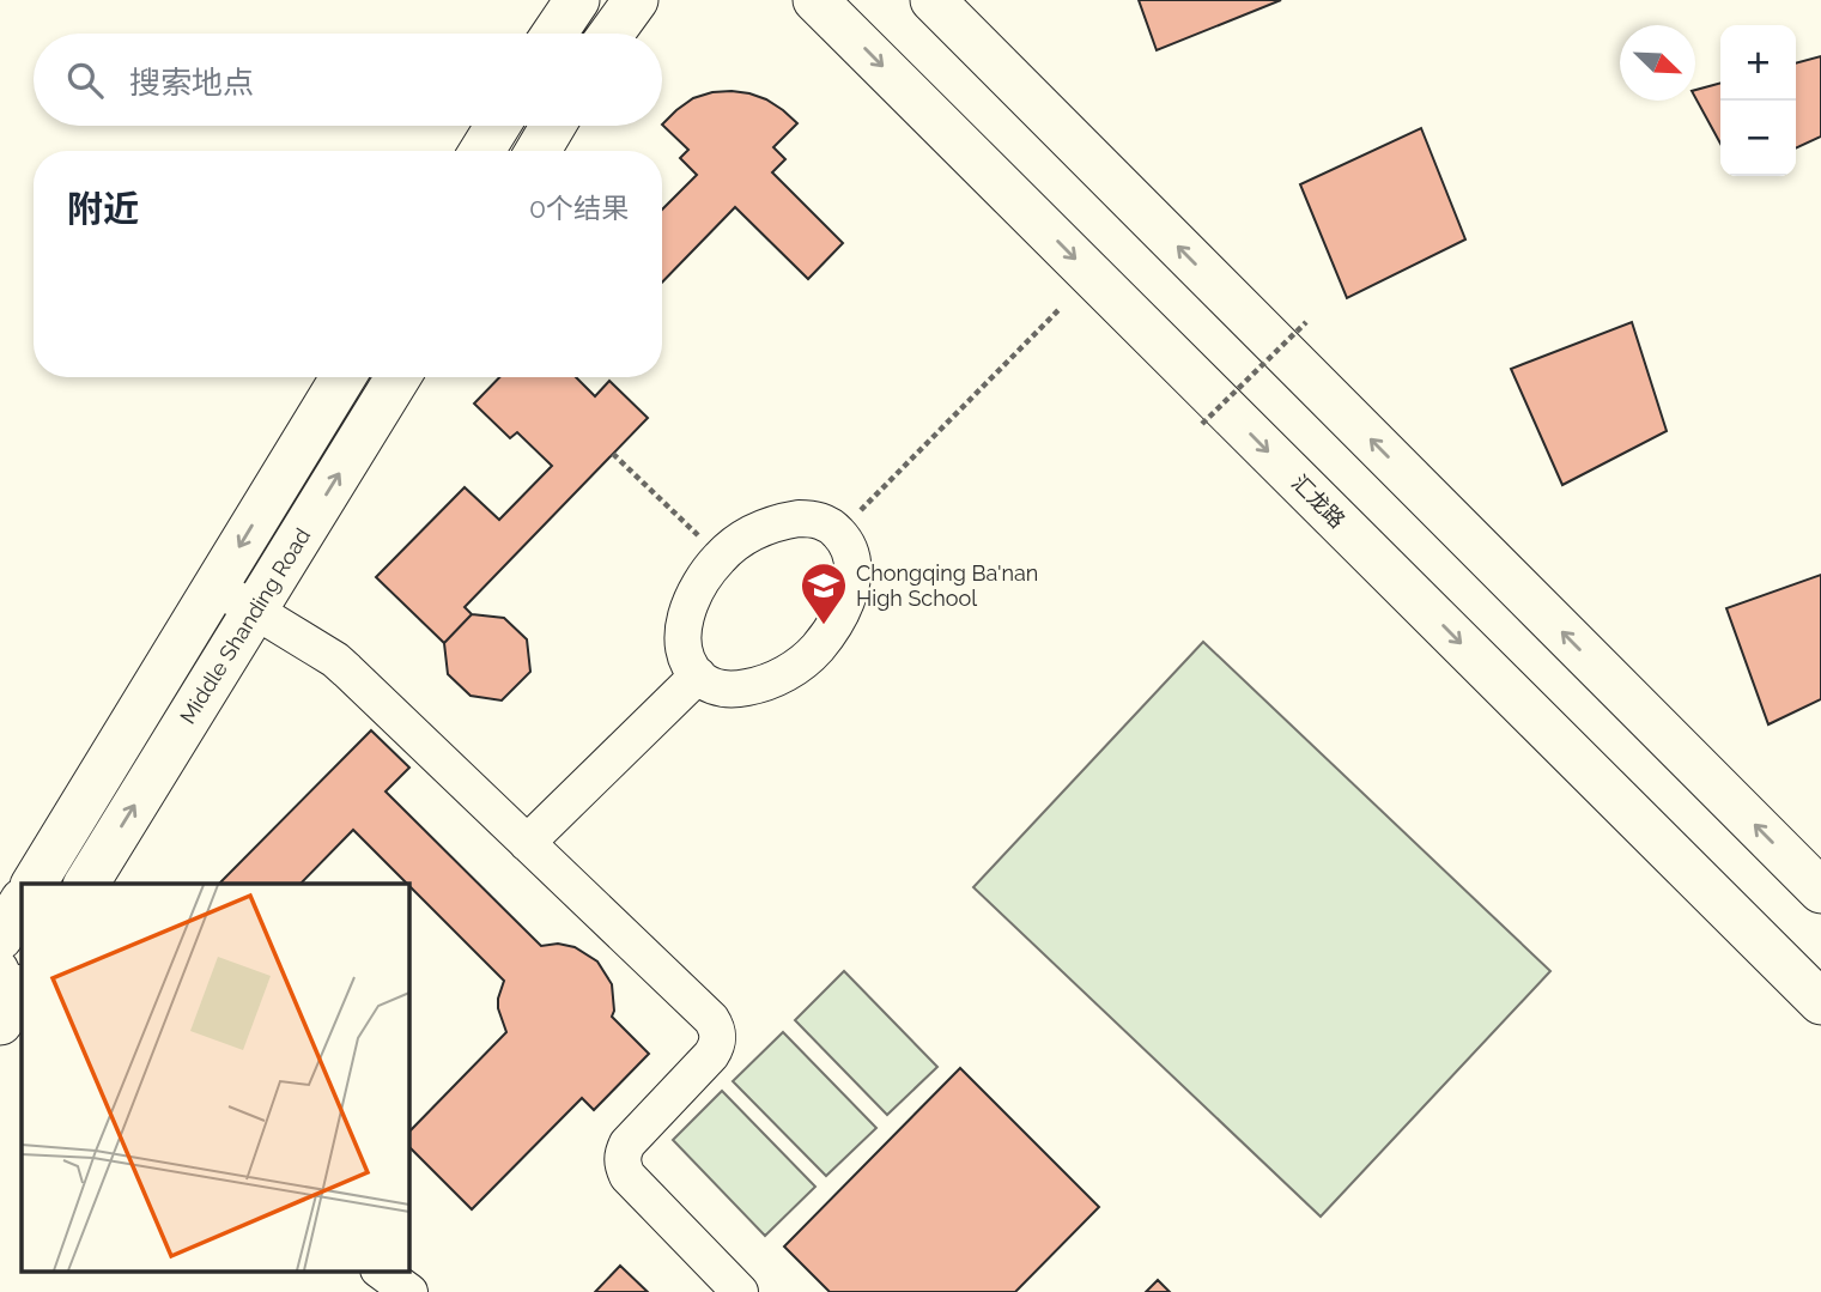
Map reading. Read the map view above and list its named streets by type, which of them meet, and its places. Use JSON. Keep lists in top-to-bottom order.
{
  "streets": {
    "main road": ["汇龙路", "Middle Shanding Road"]
  },
  "places": {
    "school or university": ["Chongqing Ba'nan High School"]
  },
  "north": "bottom right",
  "page": {
    "map_buttons": ["+", "−"],
    "search": "搜索地点",
    "heading": ["附近", "0个结果"]
  }
}
